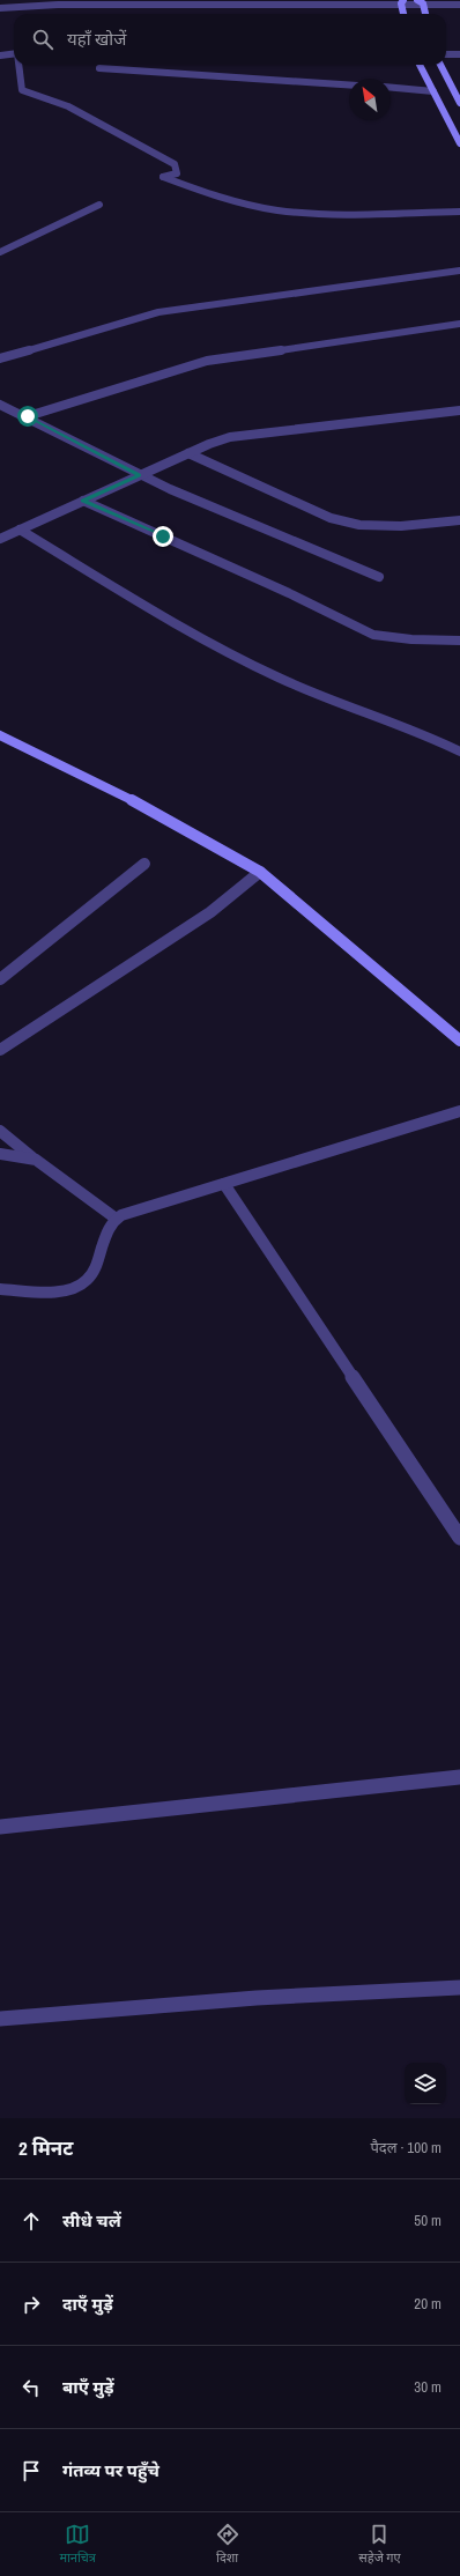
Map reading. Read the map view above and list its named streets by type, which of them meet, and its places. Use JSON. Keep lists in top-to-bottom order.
{
  "north": "top left",
  "page": {
    "search": "यहाँ खोजें",
    "heading": ["2 मिनट", "पैदल · 100 m"],
    "list": [
      ["सीधे चलें", "50 m"],
      ["दाएँ मुड़ें", "20 m"],
      ["बाएँ मुड़ें", "30 m"],
      "गंतव्य पर पहुँचे"
    ],
    "nav": ["मानचित्र", "दिशा", "सहेजे गए"]
  }
}
